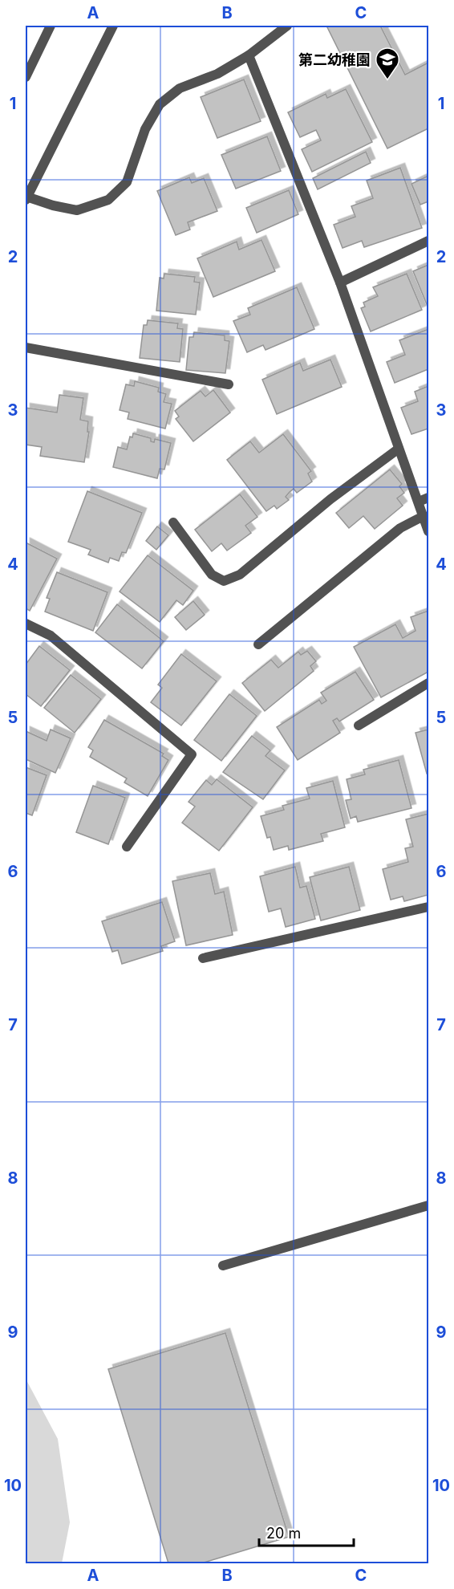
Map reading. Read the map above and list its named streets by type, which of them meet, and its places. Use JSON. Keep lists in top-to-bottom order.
{
  "places": {
    "school or university": ["第二幼稚園"]
  },
  "scale_bar": "20 m",
  "grid": {
    "columns": ["A", "B", "C"],
    "rows": [
      "1",
      "2",
      "3",
      "4",
      "5",
      "6",
      "7",
      "8",
      "9",
      "10"
    ]
  }
}
